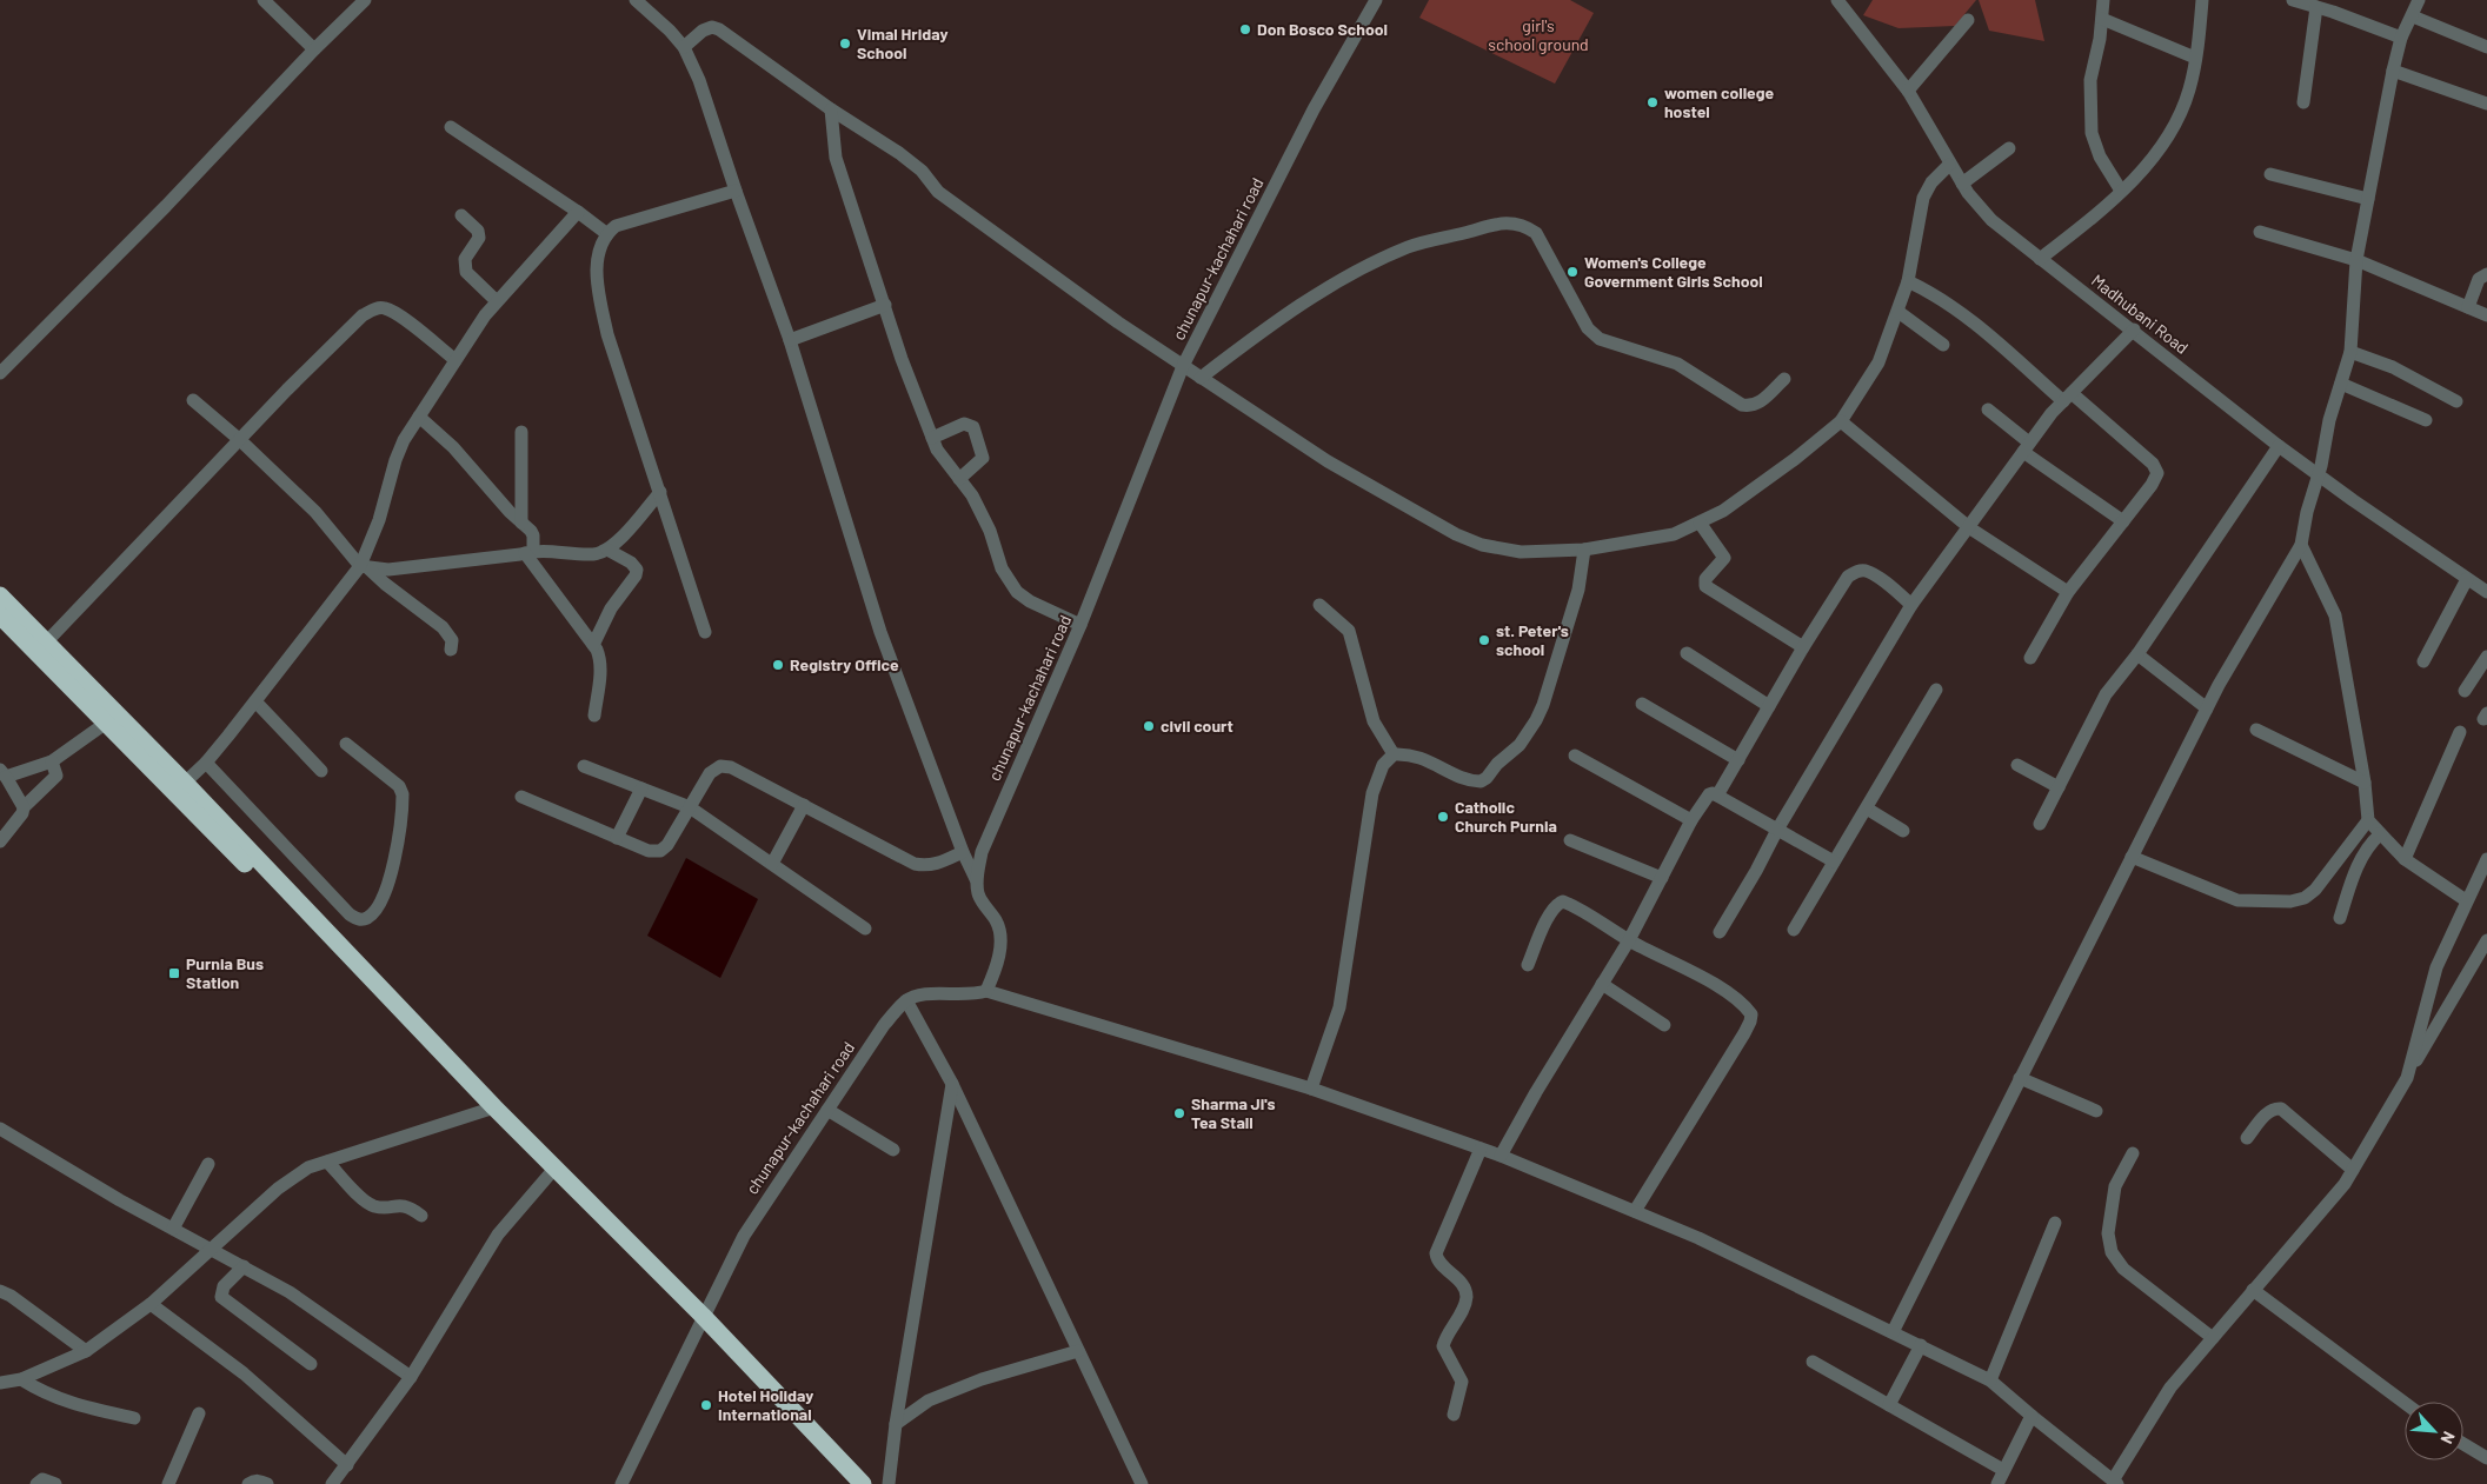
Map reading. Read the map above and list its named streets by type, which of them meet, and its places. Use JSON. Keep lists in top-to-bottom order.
{
  "streets": {
    "street": ["chunapur-kachahari road", "Madhubani Road"]
  },
  "parks": ["girl's school ground"],
  "places": {
    "other": [
      "Don Bosco School",
      "Vimal Hriday School",
      "women college hostel",
      "Women's College Government Girls School",
      "st. Peter's school",
      "Registry Office",
      "civil court",
      "Catholic Church Purnia",
      "Sharma Ji's Tea Stall",
      "Hotel Holiday International"
    ],
    "transit": ["Purnia Bus Station"]
  },
  "north": "bottom right"
}
